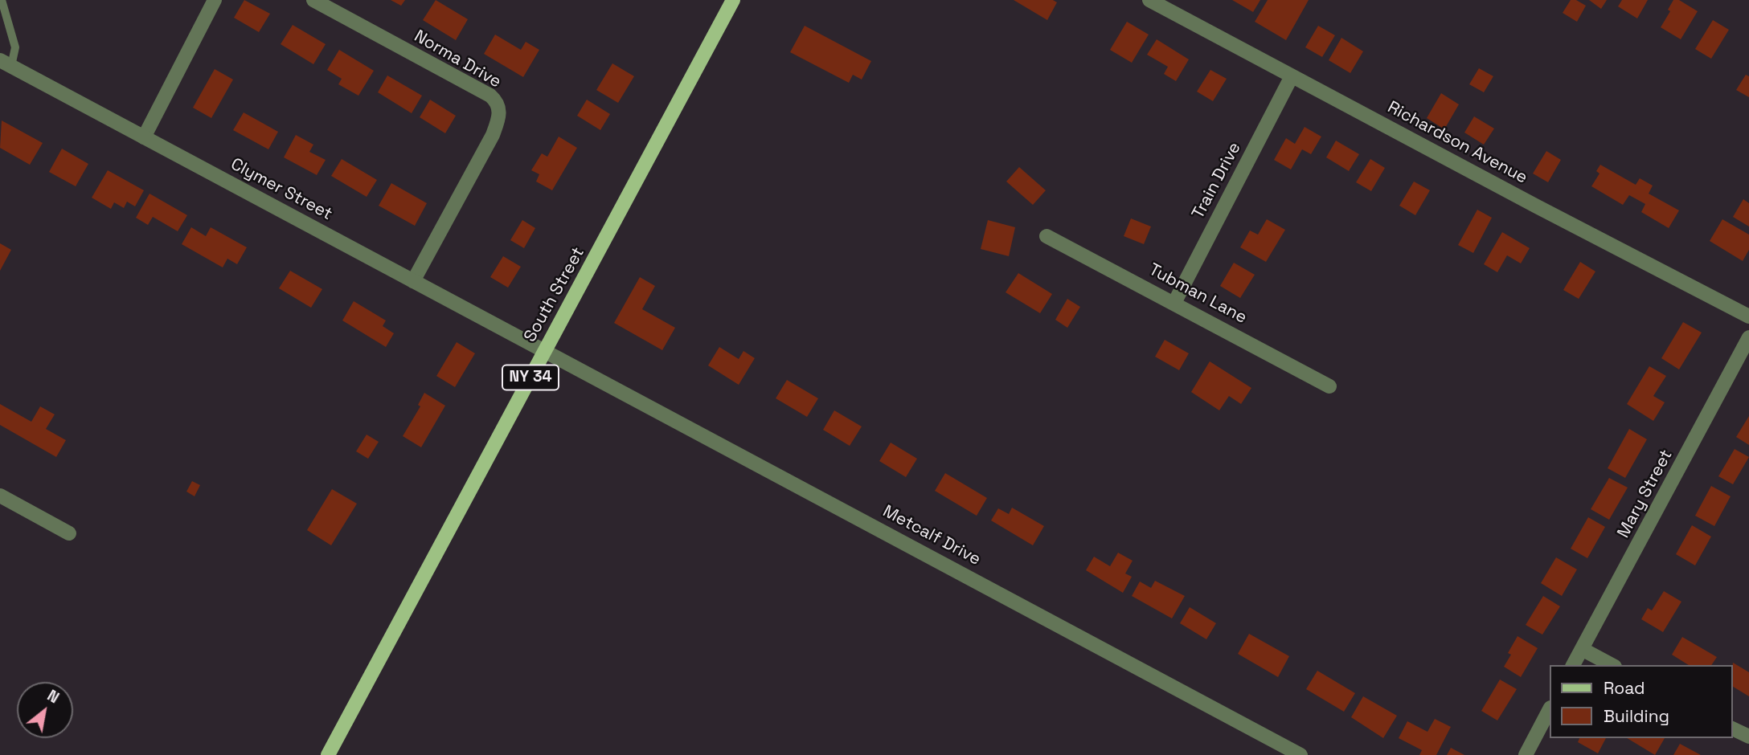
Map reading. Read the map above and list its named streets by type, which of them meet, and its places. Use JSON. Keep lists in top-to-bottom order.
{
  "streets": {
    "main road": ["South Street", "NY 34"],
    "street": [
      "Norma Drive",
      "Richardson Avenue",
      "Train Drive",
      "Clymer Street",
      "Tubman Lane",
      "Mary Street",
      "Metcalf Drive"
    ]
  },
  "crossings": [
    ["Norma Drive", "Clymer Street"],
    ["Richardson Avenue", "Train Drive"],
    ["Train Drive", "Tubman Lane"],
    ["Clymer Street", "South Street"],
    ["Clymer Street", "Metcalf Drive"],
    ["South Street", "Metcalf Drive"]
  ],
  "legend": ["Road", "Building"],
  "north": "top right"
}
